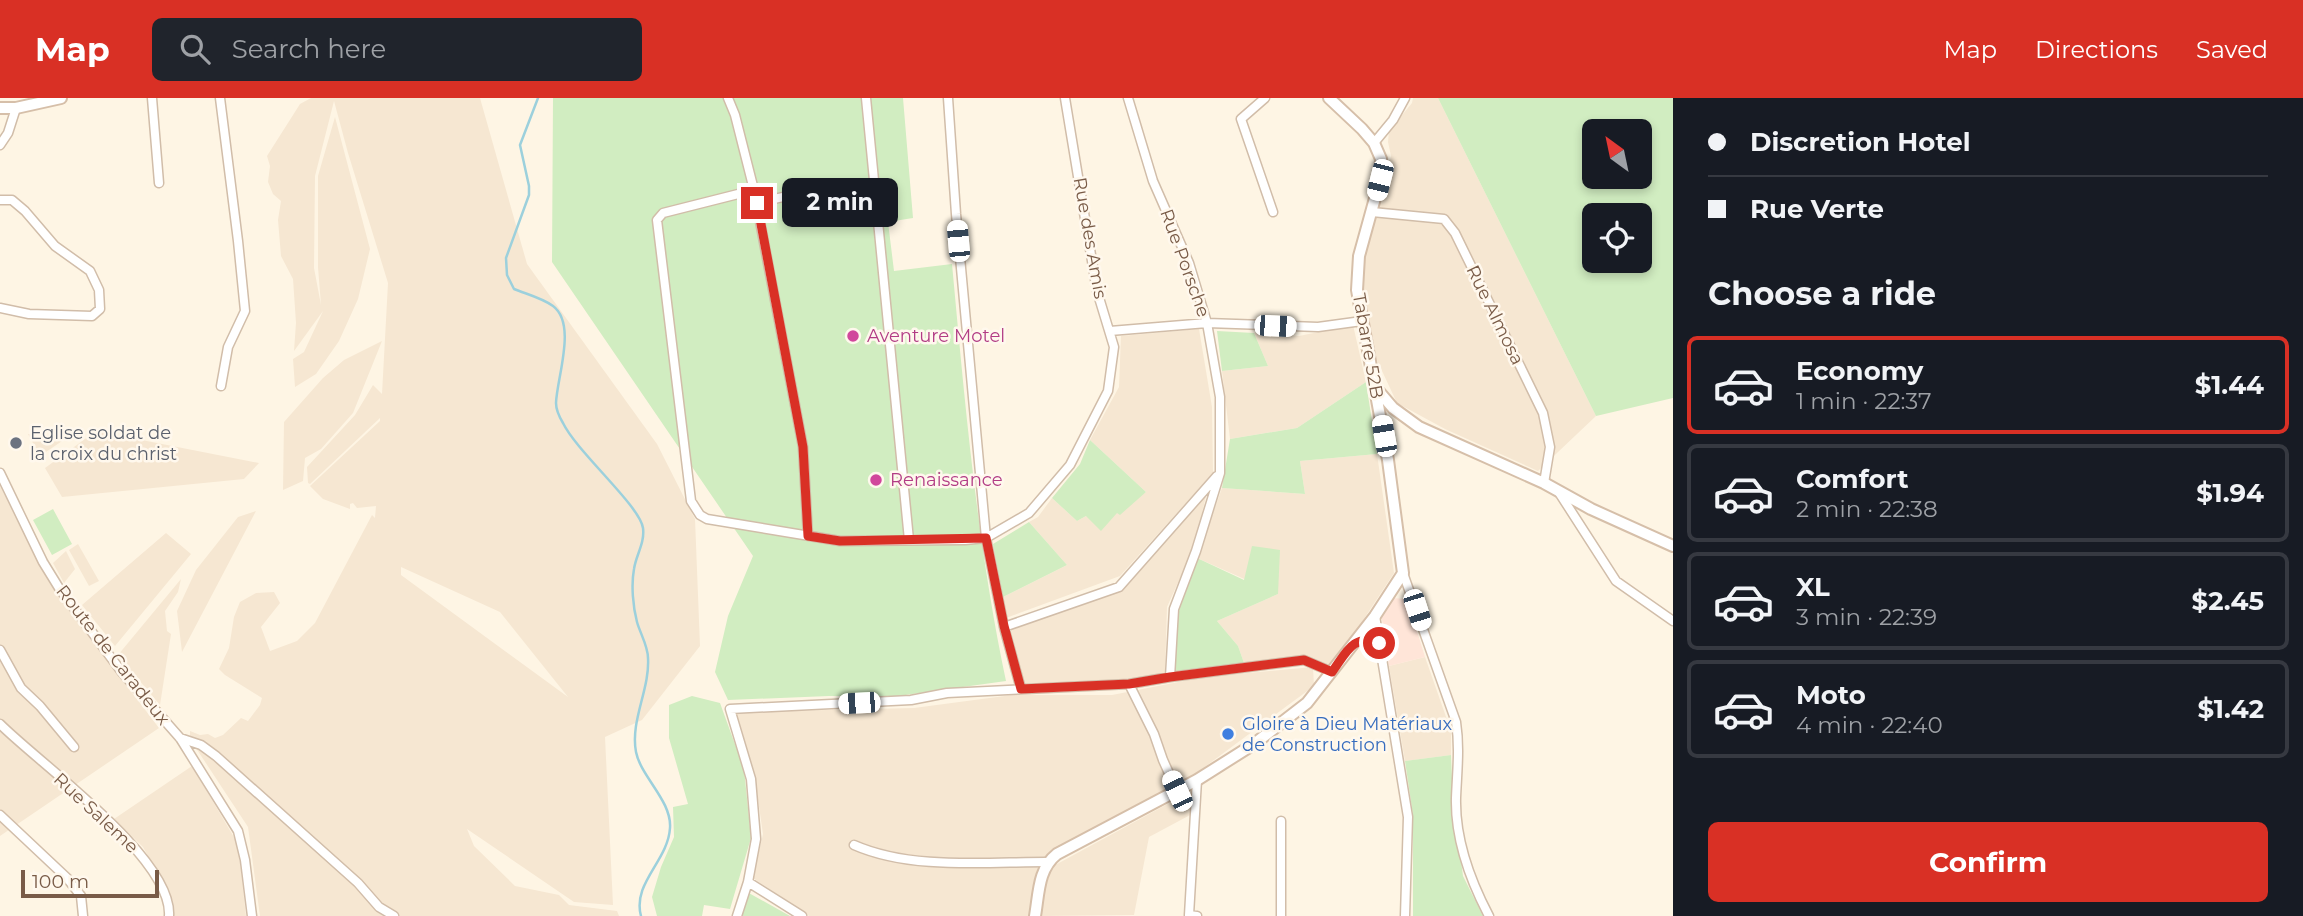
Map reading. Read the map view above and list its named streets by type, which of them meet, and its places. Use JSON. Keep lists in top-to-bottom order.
{
  "streets": {
    "street": [
      "Rue des Amis",
      "Rue Porsche",
      "Rue Almosa",
      "Tabarre 52B",
      "Route de Caradeux",
      "Rue Saleme"
    ]
  },
  "crossings": [
    ["Rue Almosa", "Tabarre 52B"]
  ],
  "places": [
    "Aventure Motel",
    "Eglise soldat de la croix du christ",
    "Renaissance",
    "Gloire à Dieu Matériaux de Construction"
  ],
  "scale_bar": "100 m",
  "north": "top left",
  "page": {
    "header": "Map",
    "search": "Search here",
    "nav": ["Map", "Directions", "Saved"],
    "banner": ["Discretion Hotel", "Rue Verte"],
    "bubble": "2 min",
    "heading": "Choose a ride",
    "list": [
      {
        "name": "Economy",
        "note": "1 min · 22:37",
        "value": "$1.44"
      },
      {
        "name": "Comfort",
        "note": "2 min · 22:38",
        "value": "$1.94"
      },
      {
        "name": "XL",
        "note": "3 min · 22:39",
        "value": "$2.45"
      },
      {
        "name": "Moto",
        "note": "4 min · 22:40",
        "value": "$1.42"
      }
    ],
    "buttons": "Confirm",
    "scale": "100 m"
  }
}
